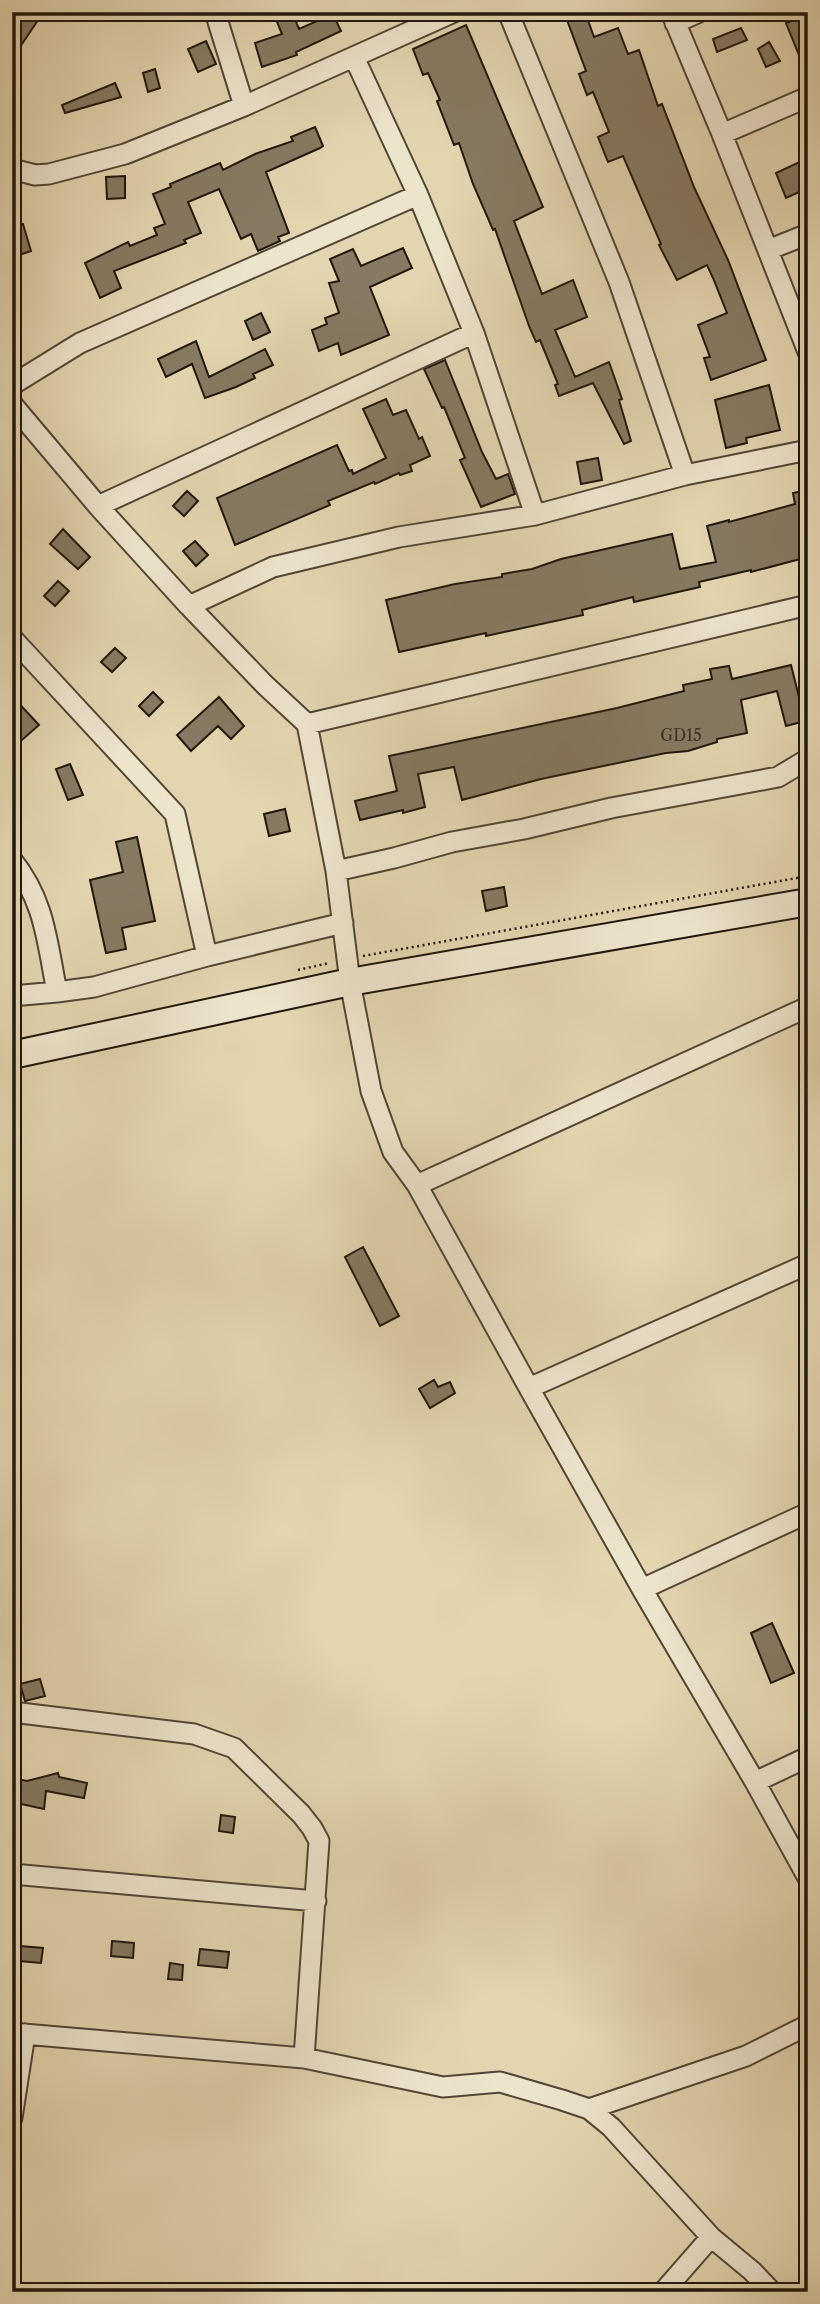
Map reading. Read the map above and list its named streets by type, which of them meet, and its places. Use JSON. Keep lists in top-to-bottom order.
{
  "house_numbers": ["GD15"]
}
